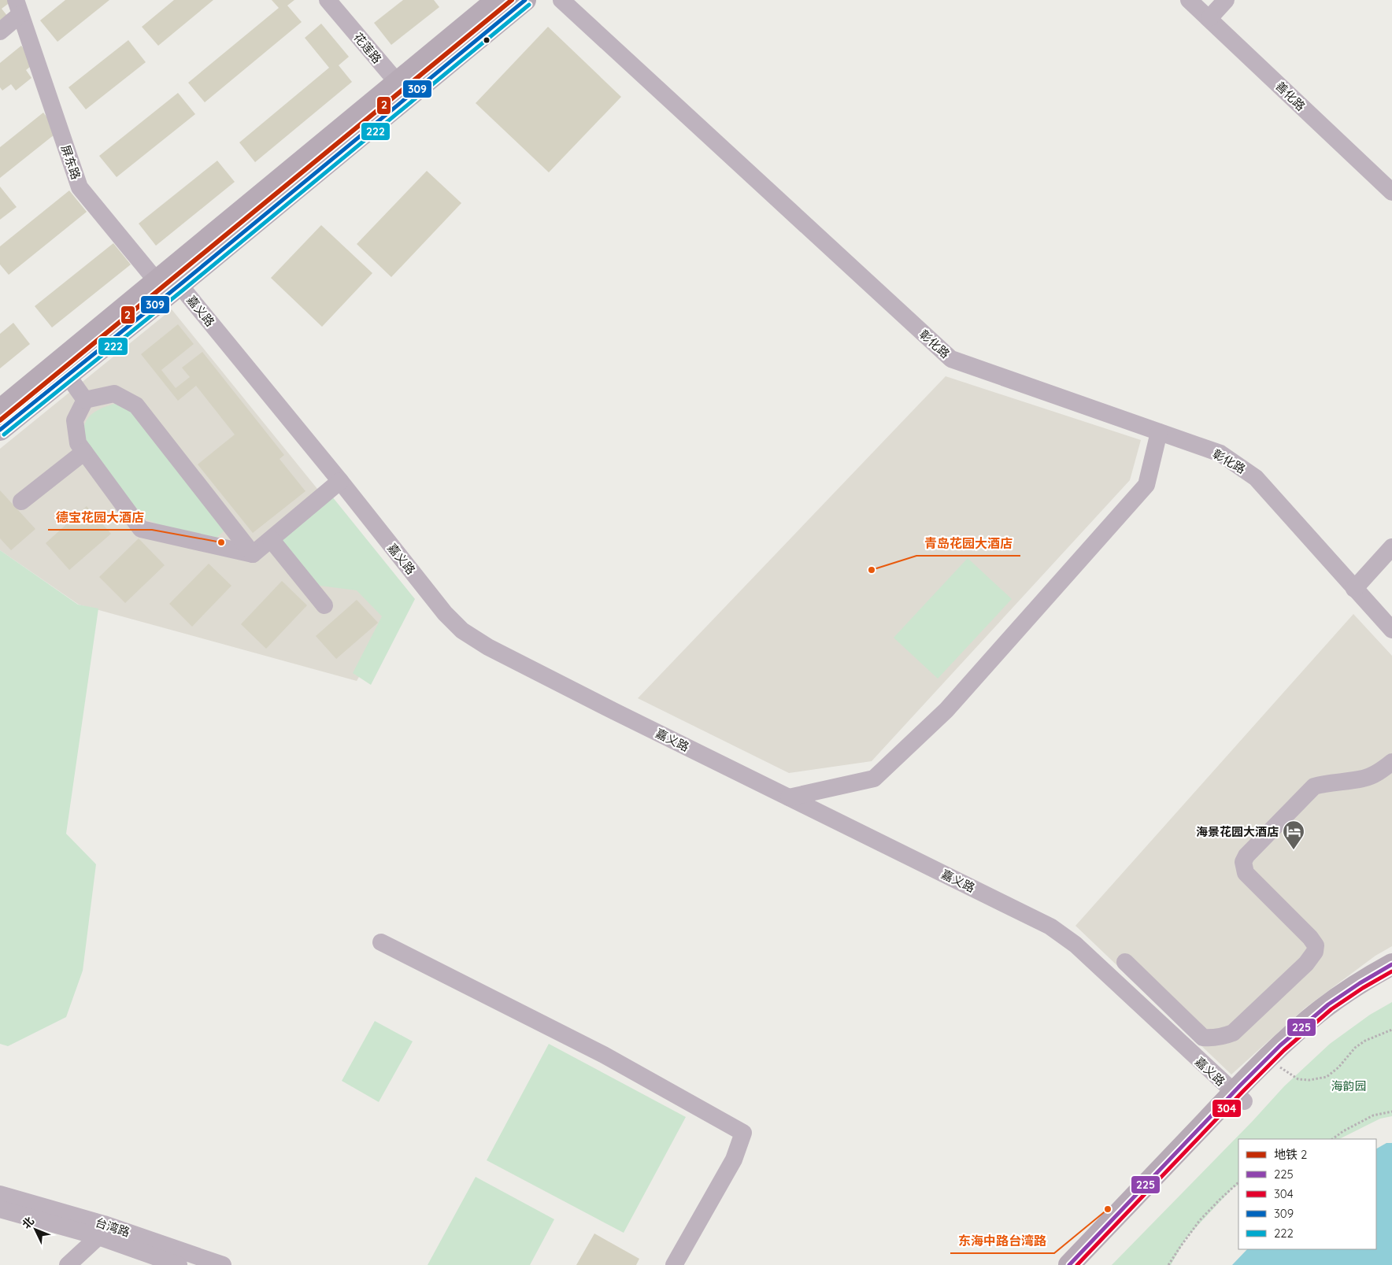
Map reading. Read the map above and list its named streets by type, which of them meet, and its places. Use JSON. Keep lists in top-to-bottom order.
{
  "streets": {
    "street": [
      "花莲路",
      "善化路",
      "屏东路",
      "嘉义路",
      "彰化路",
      "台湾路"
    ]
  },
  "parks": ["海韵园"],
  "places": {
    "other": ["德宝花园大酒店", "青岛花园大酒店", "东海中路台湾路"],
    "hotel": ["海景花园大酒店"]
  },
  "lines": [
    "metro line 2",
    "transit line 309",
    "transit line 222",
    "transit line 225",
    "transit line 304"
  ],
  "legend": [
    "地铁 2",
    "225",
    "304",
    "309",
    "222"
  ],
  "north": "top left"
}
